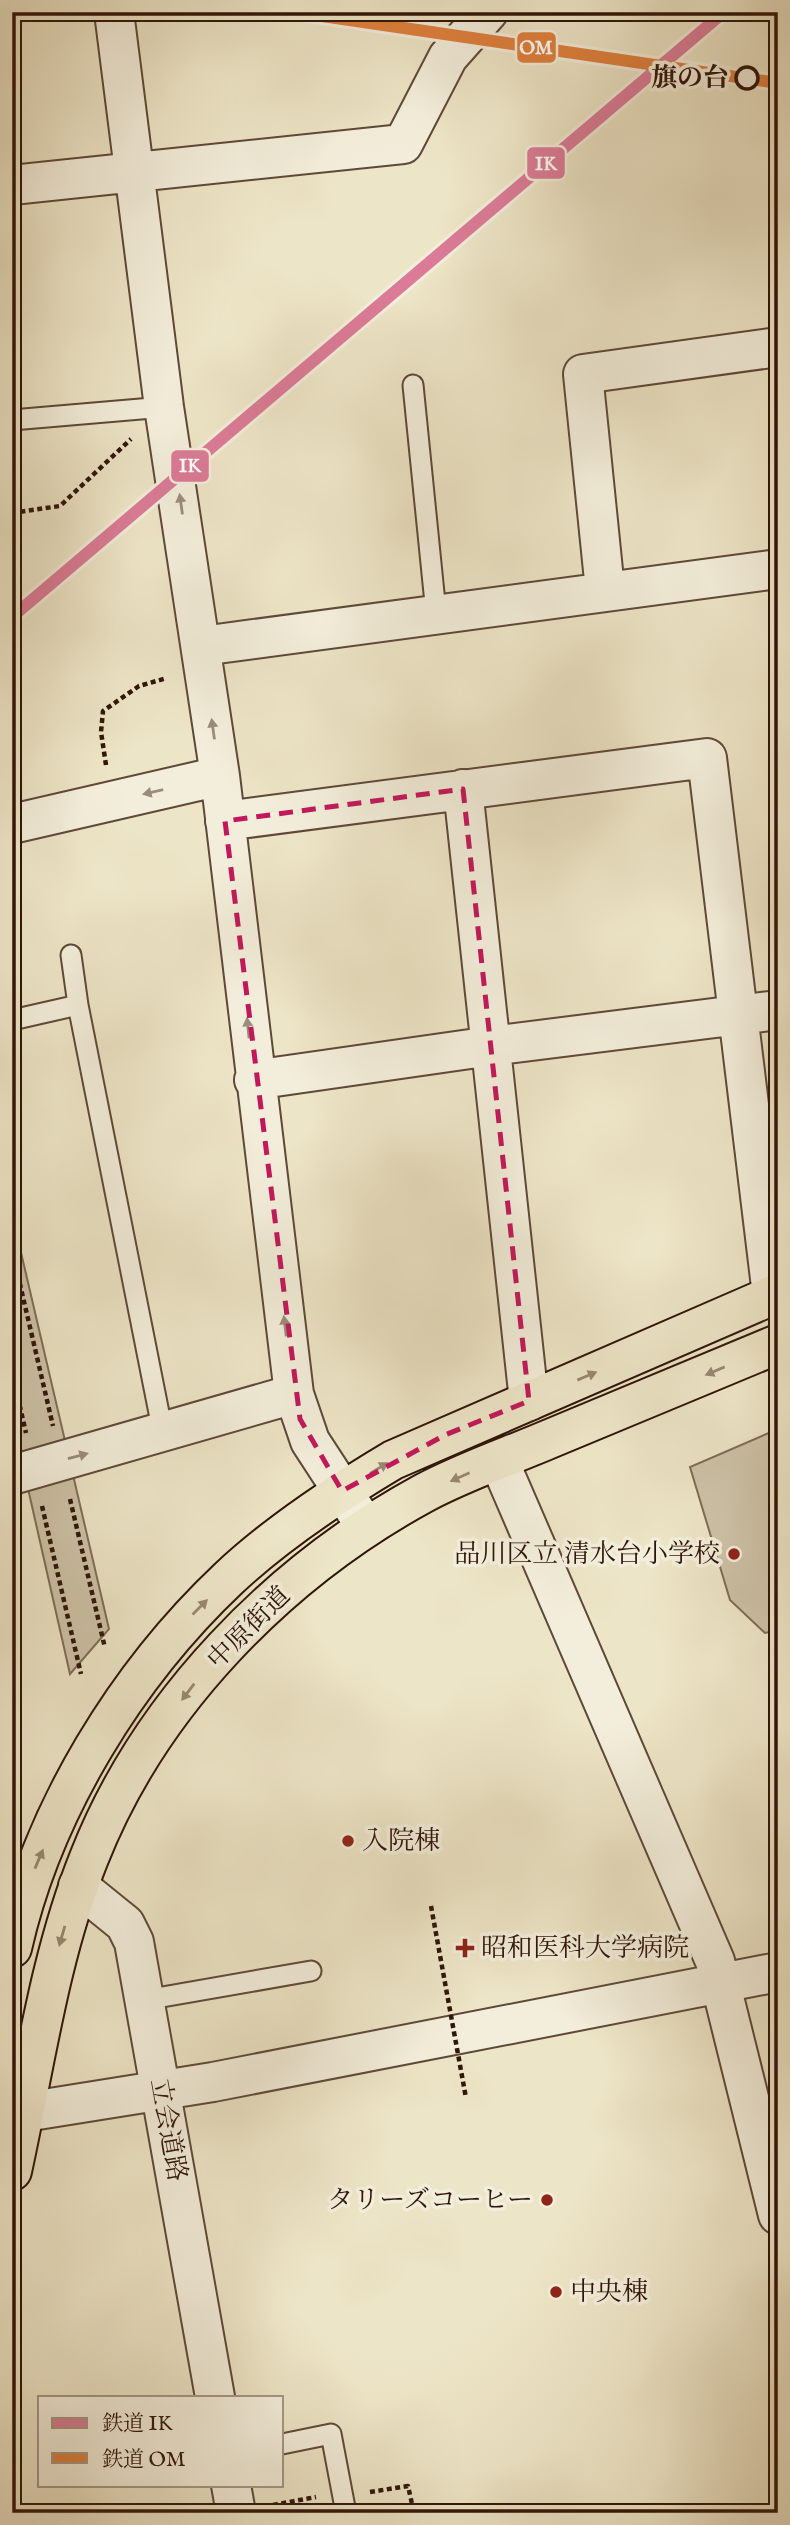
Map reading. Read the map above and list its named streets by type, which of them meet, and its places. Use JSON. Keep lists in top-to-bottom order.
{
  "streets": {
    "main road": ["中原街道"],
    "street": ["立会道路"]
  },
  "crossings": [
    ["中原街道", "立会道路"]
  ],
  "places": {
    "other": [
      "旗の台",
      "品川区立 清水台小学校",
      "入院棟",
      "タリーズコーヒー",
      "中央棟"
    ],
    "health": ["昭和医科大学病院"]
  },
  "lines": ["rail line IK", "rail line OM"],
  "legend": ["鉄道 IK", "鉄道 OM"]
}
